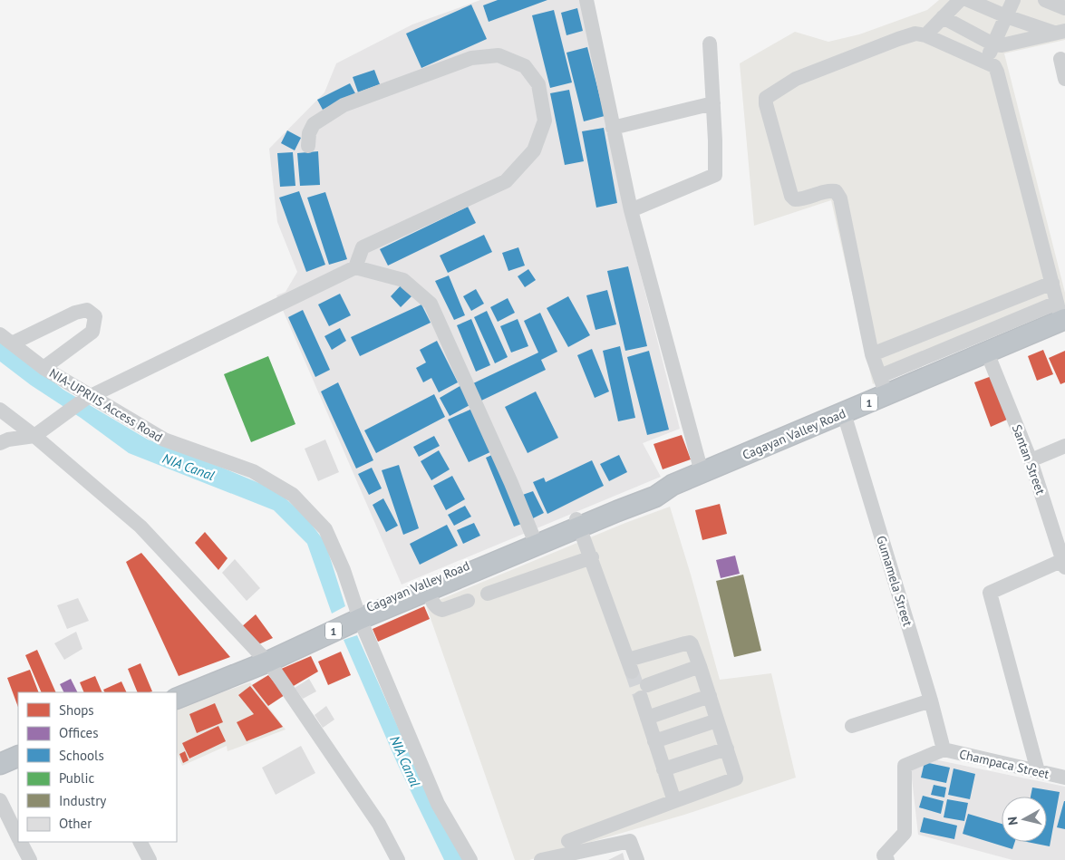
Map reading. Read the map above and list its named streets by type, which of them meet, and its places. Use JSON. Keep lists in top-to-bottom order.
{
  "streets": {
    "highway": ["1", "Cagayan Valley Road"],
    "street": [
      "NIA-UPRIIS Access Road",
      "Santan Street",
      "Gumamela Street",
      "Champaca Street"
    ]
  },
  "crossings": [
    ["NIA-UPRIIS Access Road", "Cagayan Valley Road"],
    ["Cagayan Valley Road", "Santan Street"],
    ["Cagayan Valley Road", "Gumamela Street"],
    ["Gumamela Street", "Champaca Street"]
  ],
  "water": ["NIA Canal"],
  "legend": [
    "Shops",
    "Offices",
    "Schools",
    "Public",
    "Industry",
    "Other"
  ],
  "north": "left"
}
